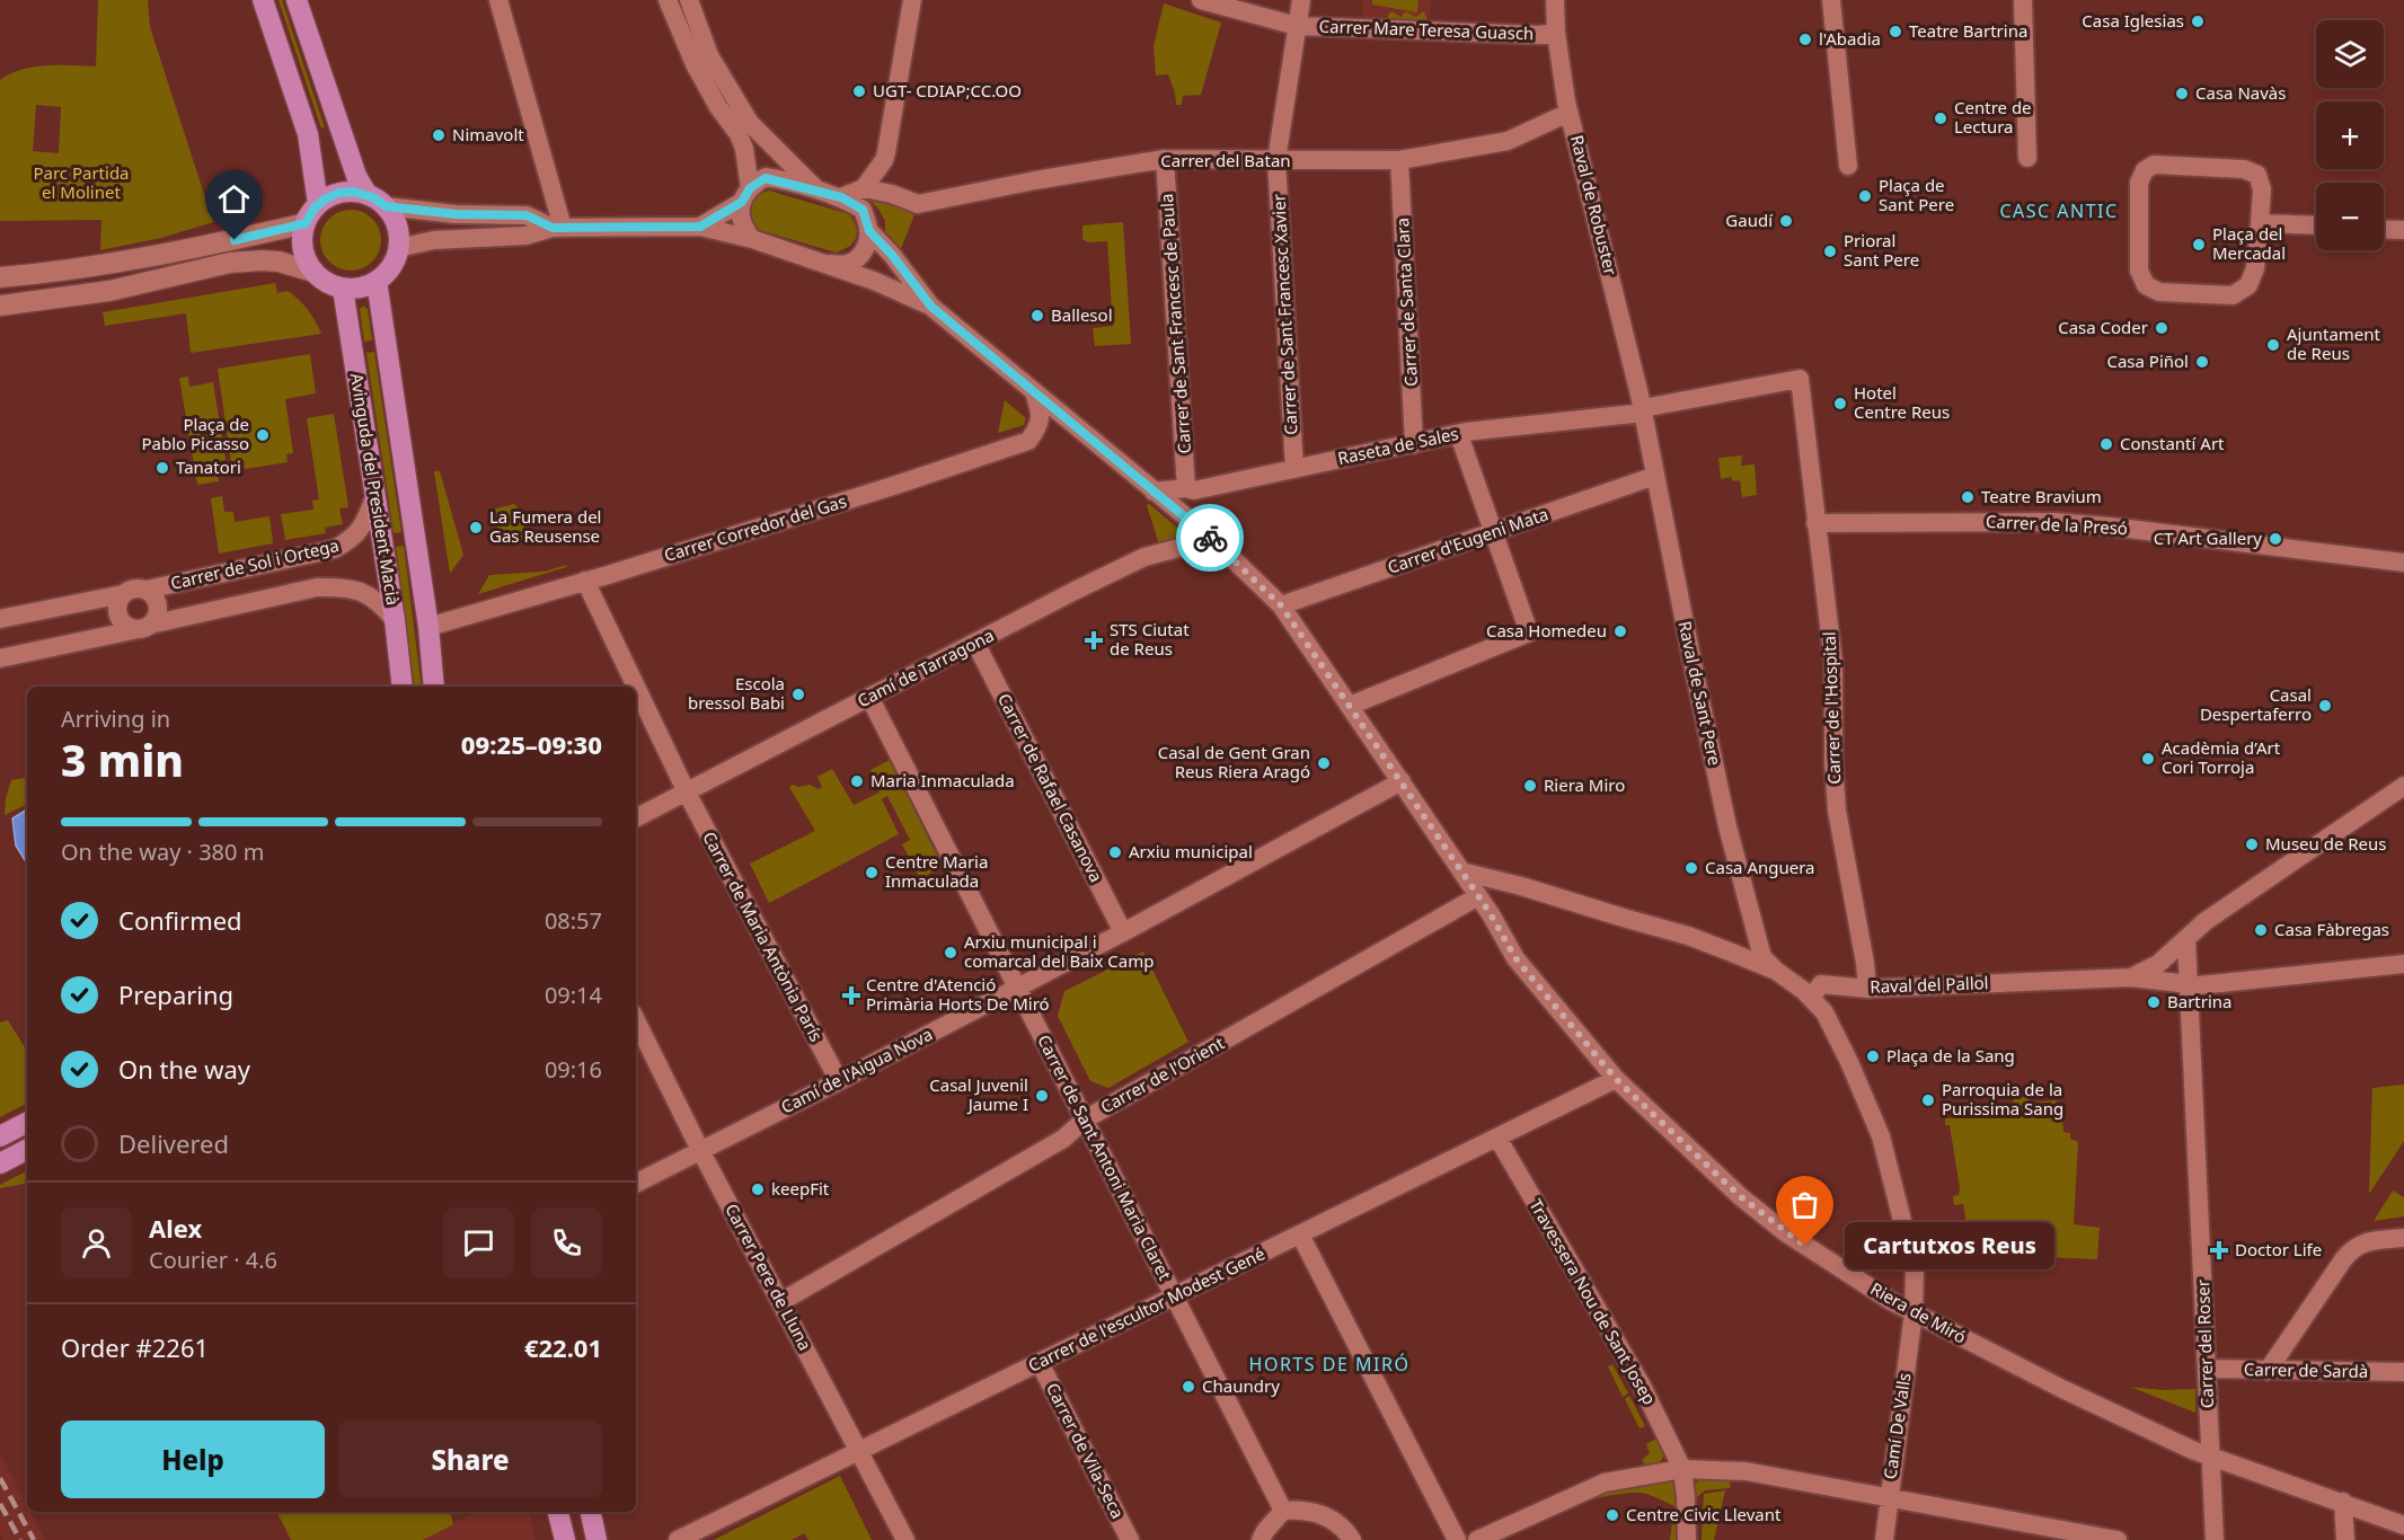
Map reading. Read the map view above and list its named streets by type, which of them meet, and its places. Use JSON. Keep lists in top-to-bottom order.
{
  "streets": {
    "main road": ["Avinguda del President Macià"],
    "street": [
      "Carrer Mare Teresa Guasch",
      "Carrer del Batan",
      "Raval de Robuster",
      "Carrer de Santa Clara",
      "Carrer de Sant Francesc Xavier",
      "Carrer de Sant Francesc de Paula",
      "Raseta de Sales",
      "Carrer de la Presó",
      "Carrer Corredor del Gas",
      "Carrer d'Eugeni Mata",
      "Carrer de Sol i Ortega",
      "Camí de Tarragona",
      "Raval de Sant Pere",
      "Carrer de l'Hospital",
      "Carrer de Rafael Casanova",
      "Carrer de Maria Antònia París",
      "Raval del Pallol",
      "Camí de l'Aigua Nova",
      "Carrer de l'Orient",
      "Carrer de Sant Antoni Maria Claret",
      "Carrer Pere de Lluna",
      "Travessera Nou de Sant Josep",
      "Carrer de l'escultor Modest Gené",
      "Riera de Miró",
      "Carrer del Roser",
      "Carrer de Sardà",
      "Camí De Valls",
      "Carrer de Vila-Seca"
    ]
  },
  "crossings": [
    ["Carrer Mare Teresa Guasch", "Raval de Robuster"],
    ["Carrer Mare Teresa Guasch", "Carrer de Sant Francesc Xavier"],
    ["Carrer del Batan", "Raval de Robuster"],
    ["Carrer del Batan", "Carrer de Santa Clara"],
    ["Carrer del Batan", "Carrer de Sant Francesc Xavier"],
    ["Carrer del Batan", "Carrer de Sant Francesc de Paula"],
    ["Raval de Robuster", "Raseta de Sales"],
    ["Raval de Robuster", "Raval de Sant Pere"],
    ["Carrer de Santa Clara", "Raseta de Sales"],
    ["Carrer de Sant Francesc Xavier", "Raseta de Sales"],
    ["Carrer de Sant Francesc de Paula", "Raseta de Sales"],
    ["Raseta de Sales", "Raval de Sant Pere"],
    ["Raseta de Sales", "Carrer de l'Hospital"],
    ["Raseta de Sales", "Riera de Miró"],
    ["Avinguda del President Macià", "Carrer Corredor del Gas"],
    ["Avinguda del President Macià", "Carrer de Sol i Ortega"],
    ["Carrer de la Presó", "Carrer de l'Hospital"],
    ["Carrer Corredor del Gas", "Carrer de Maria Antònia París"],
    ["Carrer Corredor del Gas", "Riera de Miró"],
    ["Carrer d'Eugeni Mata", "Raval de Sant Pere"],
    ["Carrer d'Eugeni Mata", "Riera de Miró"],
    ["Camí de Tarragona", "Carrer de Rafael Casanova"],
    ["Camí de Tarragona", "Carrer de Maria Antònia París"],
    ["Camí de Tarragona", "Carrer de Sant Antoni Maria Claret"],
    ["Camí de Tarragona", "Riera de Miró"],
    ["Carrer de l'Hospital", "Raval del Pallol"],
    ["Carrer de Rafael Casanova", "Camí de l'Aigua Nova"],
    ["Carrer de Maria Antònia París", "Camí de l'Aigua Nova"],
    ["Raval del Pallol", "Carrer del Roser"],
    ["Raval del Pallol", "Camí De Valls"],
    ["Camí de l'Aigua Nova", "Carrer de Sant Antoni Maria Claret"],
    ["Camí de l'Aigua Nova", "Carrer Pere de Lluna"],
    ["Camí de l'Aigua Nova", "Riera de Miró"],
    ["Carrer de l'Orient", "Carrer de Sant Antoni Maria Claret"],
    ["Carrer de l'Orient", "Carrer Pere de Lluna"],
    ["Carrer de l'Orient", "Riera de Miró"],
    ["Carrer de Sant Antoni Maria Claret", "Carrer de l'escultor Modest Gené"],
    ["Carrer Pere de Lluna", "Carrer de l'escultor Modest Gené"],
    ["Travessera Nou de Sant Josep", "Carrer de l'escultor Modest Gené"],
    ["Carrer de l'escultor Modest Gené", "Riera de Miró"],
    ["Carrer de l'escultor Modest Gené", "Carrer de Vila-Seca"],
    ["Riera de Miró", "Carrer del Roser"],
    ["Riera de Miró", "Camí De Valls"],
    ["Carrer del Roser", "Carrer de Sardà"]
  ],
  "districts": ["CASC ANTIC", "HORTS DE MIRÓ"],
  "parks": ["Parc Partida el Molinet"],
  "places": {
    "other": [
      "Casa Iglesias",
      "Teatre Bartrina",
      "l'Abadia",
      "UGT- CDIAP;CC.OO",
      "Casa Navàs",
      "Centre de Lectura",
      "Nimavolt",
      "Plaça de Sant Pere",
      "Gaudí",
      "Plaça del Mercadal",
      "Prioral Sant Pere",
      "Ballesol",
      "Casa Coder",
      "Ajuntament de Reus",
      "Casa Piñol",
      "Hotel Centre Reus",
      "Plaça de Pablo Picasso",
      "Constantí Art",
      "Tanatori",
      "Teatre Bravium",
      "La Fumera del Gas Reusense",
      "CT Art Gallery",
      "Casa Homedeu",
      "Escola bressol Babi",
      "Casal Despertaferro",
      "Acadèmia d’Art Cori Torroja",
      "Casal de Gent Gran Reus Riera Aragó",
      "Maria Inmaculada",
      "Riera Miro",
      "Museu de Reus",
      "Arxiu municipal",
      "Casa Anguera",
      "Centre Maria Inmaculada",
      "Casa Fàbregas",
      "Arxiu municipal i comarcal del Baix Camp",
      "Bartrina",
      "Plaça de la Sang",
      "Casal Juvenil Jaume I",
      "Parroquia de la Purissima Sang",
      "keepFit",
      "Cartutxos Reus",
      "Chaundry",
      "Centre Civic Llevant"
    ],
    "health": ["STS Ciutat de Reus", "Centre d'Atenció Primària Horts De Miró", "Doctor Life"]
  },
  "page": {
    "map_buttons": ["+", "−"],
    "heading": ["3 min", "Arriving in", "09:25–09:30"],
    "panel": [
      "Alex",
      "Courier · 4.6",
      "Order #2261",
      "€22.01"
    ],
    "bar": "On the way · 380 m",
    "list": [
      ["Confirmed", "08:57"],
      ["Preparing", "09:14"],
      ["On the way", "09:16"],
      "Delivered"
    ],
    "bubble": "Cartutxos Reus",
    "buttons": ["Help", "Share"]
  }
}
